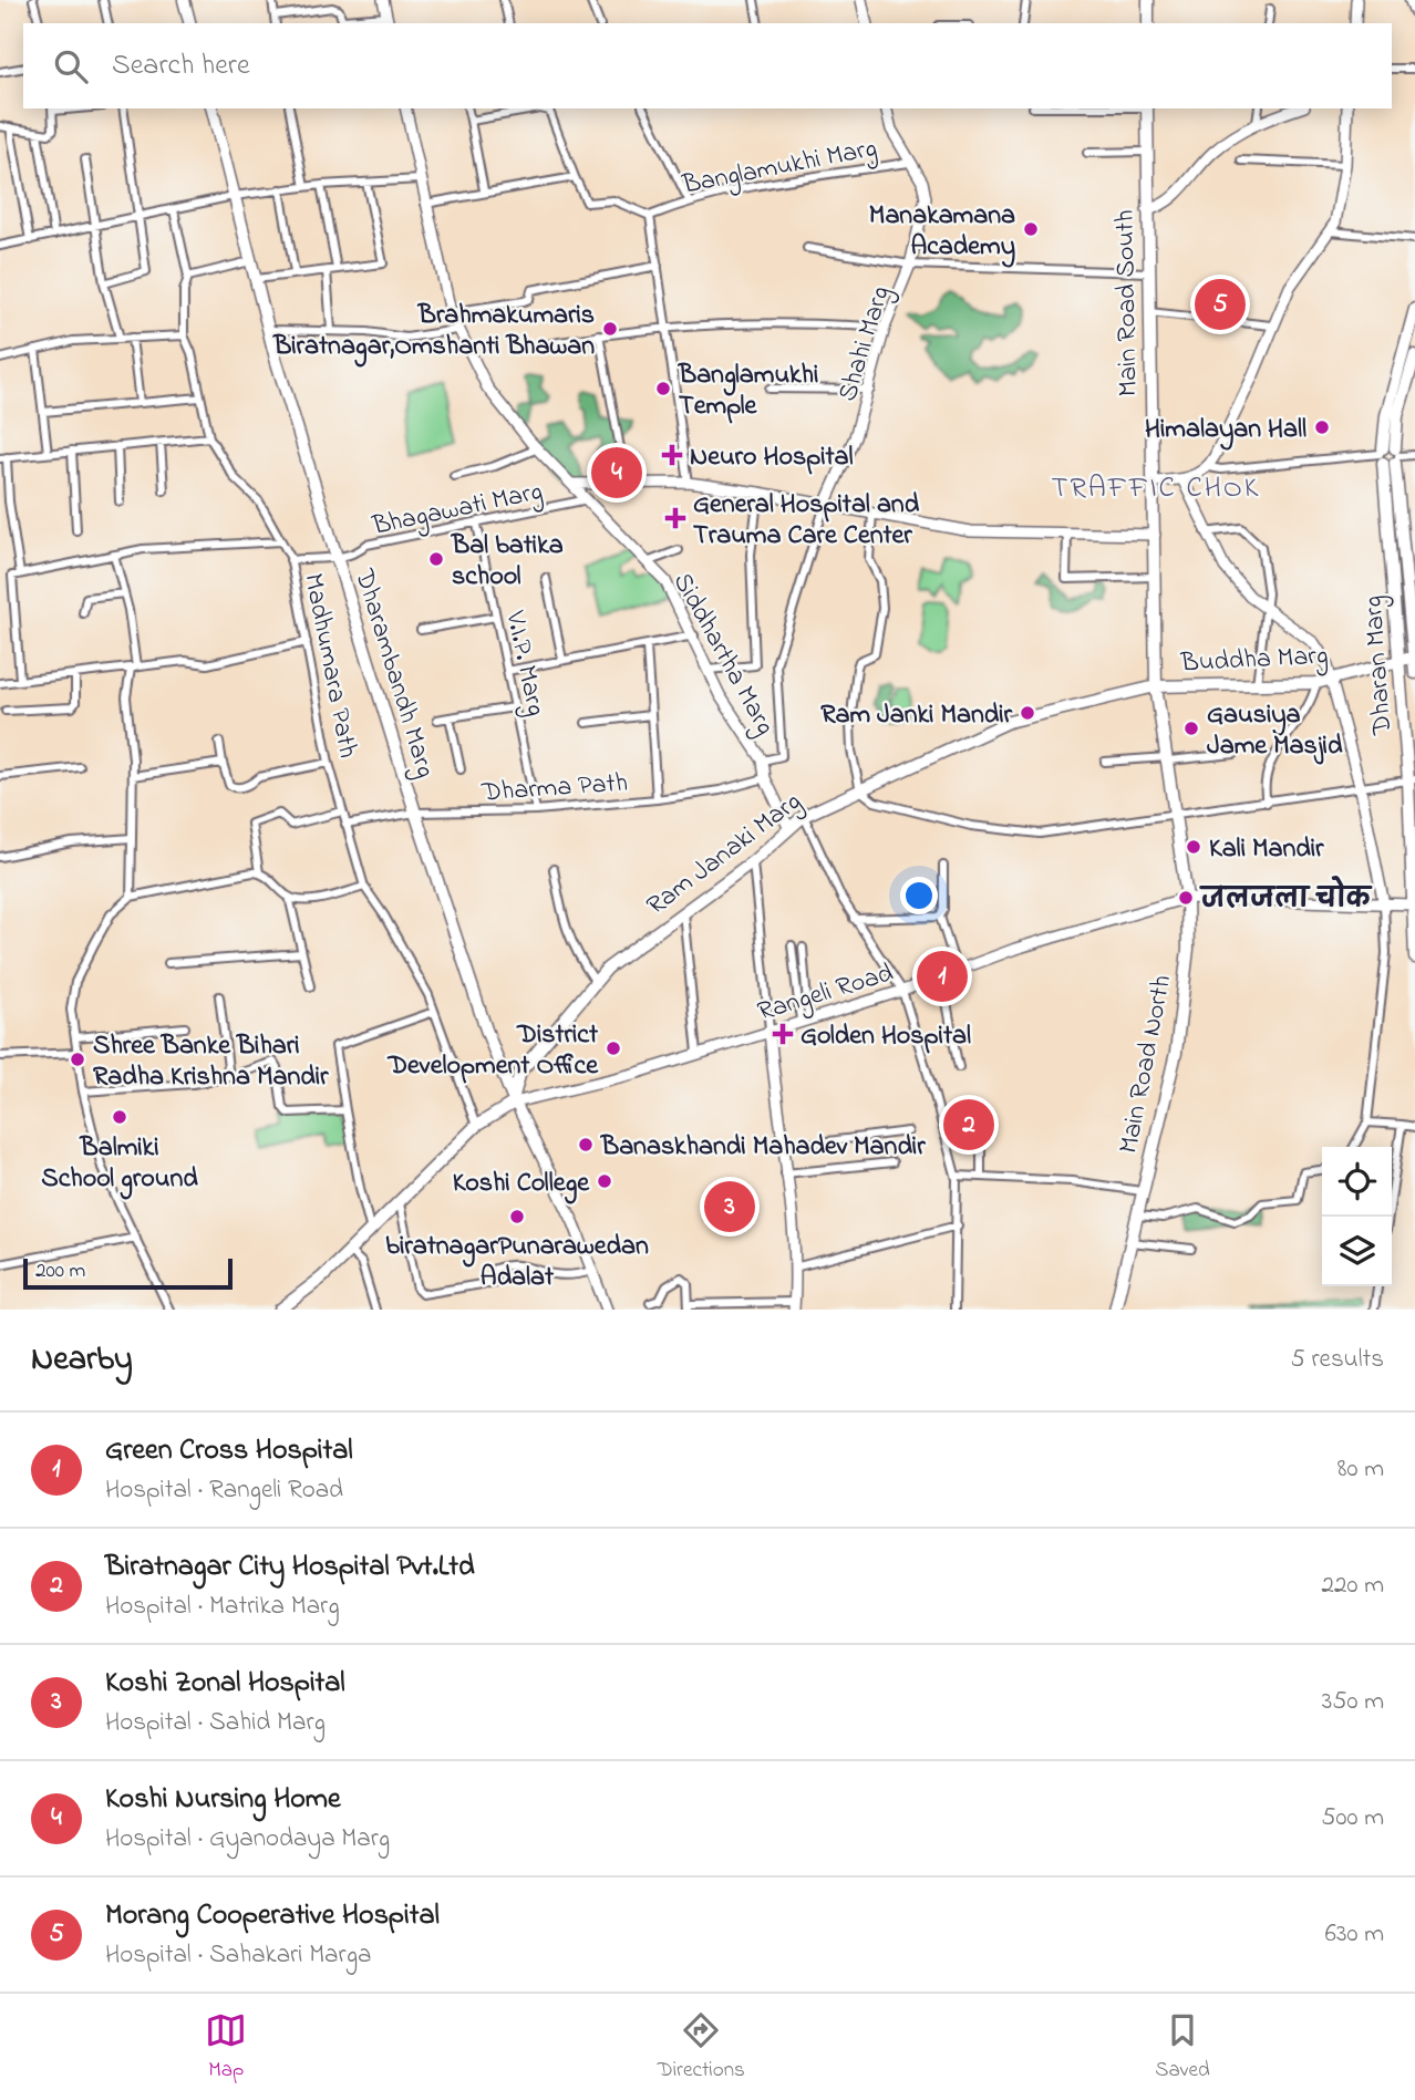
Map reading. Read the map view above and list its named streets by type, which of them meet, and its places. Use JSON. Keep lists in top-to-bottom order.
{
  "streets": {
    "main road": [
      "Main Road South",
      "Buddha Marg",
      "Dharan Marg",
      "Dharambandh Marg",
      "Ram Janaki Marg",
      "Main Road North"
    ],
    "street": [
      "Banglamukhi Marg",
      "Shahi Marg",
      "Bhagawati Marg",
      "Siddhartha Marg",
      "V.I.P. Marg",
      "Madhumara Path",
      "Dharma Path",
      "Rangeli Road"
    ]
  },
  "crossings": [
    ["Banglamukhi Marg", "Shahi Marg"],
    ["Main Road South", "Buddha Marg"],
    ["Main Road South", "Ram Janaki Marg"],
    ["Main Road South", "Main Road North"],
    ["Shahi Marg", "Siddhartha Marg"],
    ["Bhagawati Marg", "Siddhartha Marg"],
    ["Bhagawati Marg", "V.I.P. Marg"],
    ["Bhagawati Marg", "Madhumara Path"],
    ["Bhagawati Marg", "Dharambandh Marg"],
    ["Siddhartha Marg", "Dharma Path"],
    ["Siddhartha Marg", "Ram Janaki Marg"],
    ["Buddha Marg", "Dharan Marg"],
    ["Buddha Marg", "Ram Janaki Marg"],
    ["Buddha Marg", "Main Road North"],
    ["V.I.P. Marg", "Dharma Path"],
    ["Madhumara Path", "Dharma Path"],
    ["Dharan Marg", "Rangeli Road"],
    ["Dharambandh Marg", "Dharma Path"],
    ["Dharambandh Marg", "Ram Janaki Marg"],
    ["Dharambandh Marg", "Rangeli Road"],
    ["Ram Janaki Marg", "Rangeli Road"],
    ["Ram Janaki Marg", "Main Road North"],
    ["Rangeli Road", "Main Road North"]
  ],
  "districts": ["TRAFFIC CHOK"],
  "places": {
    "other": [
      "Manakamana Academy",
      "Brahmakumaris Biratnagar,Omshanti Bhawan",
      "Banglamukhi Temple",
      "Himalayan Hall",
      "Bal batika school",
      "Ram Janki Mandir",
      "Gausiya Jame Masjid",
      "Kali Mandir",
      "जलजला चोक",
      "District Development Office",
      "Shree Banke Bihari Radha Krishna Mandir",
      "Balmiki School ground",
      "Banaskhandi Mahadev Mandir",
      "Koshi College",
      "biratnagarPunarawedan Adalat"
    ],
    "health": ["Neuro Hospital", "General Hospital and Trauma Care Center", "Golden Hospital"]
  },
  "scale_bar": "200 m",
  "page": {
    "search": "Search here",
    "pins": [
      "5",
      "4",
      "1",
      "2",
      "3"
    ],
    "scale": "200 m",
    "heading": ["Nearby", "5 results"],
    "list": [
      {
        "mark": "1",
        "name": "Green Cross Hospital",
        "note": "Hospital · Rangeli Road",
        "value": "80 m"
      },
      {
        "mark": "2",
        "name": "Biratnagar City Hospital Pvt.Ltd",
        "note": "Hospital · Matrika Marg",
        "value": "220 m"
      },
      {
        "mark": "3",
        "name": "Koshi Zonal Hospital",
        "note": "Hospital · Sahid Marg",
        "value": "350 m"
      },
      {
        "mark": "4",
        "name": "Koshi Nursing Home",
        "note": "Hospital · Gyanodaya Marg",
        "value": "500 m"
      },
      {
        "mark": "5",
        "name": "Morang Cooperative Hospital",
        "note": "Hospital · Sahakari Marga",
        "value": "630 m"
      }
    ],
    "nav": ["Map", "Directions", "Saved"]
  }
}
